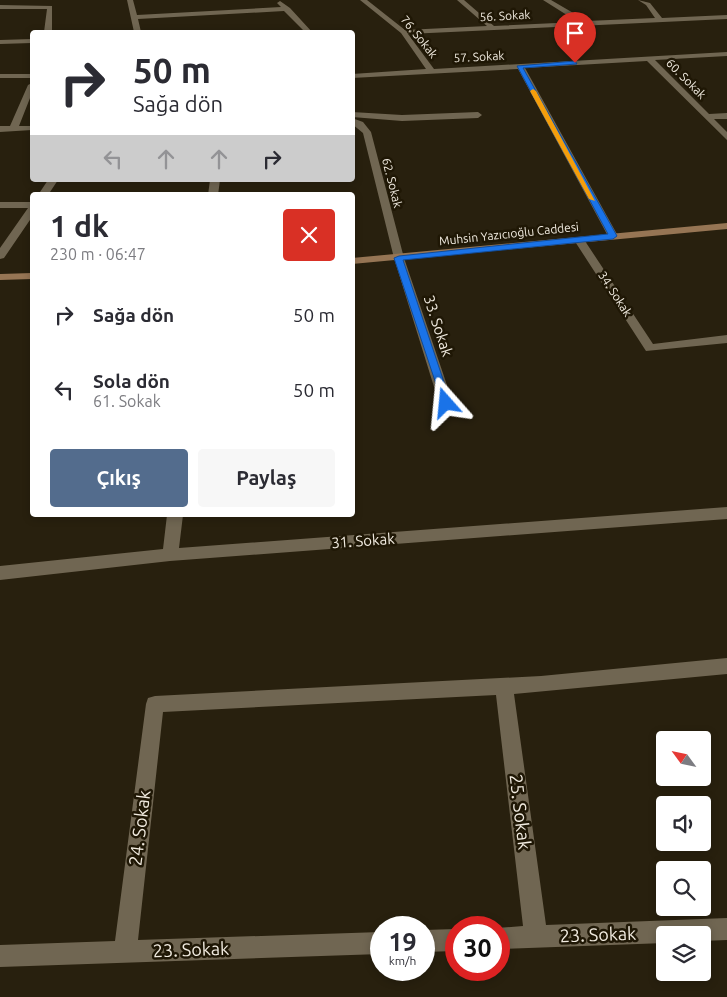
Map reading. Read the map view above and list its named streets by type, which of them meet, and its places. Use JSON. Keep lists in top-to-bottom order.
{
  "streets": {
    "main road": ["Muhsin Yazıcıoğlu Caddesi"],
    "street": [
      "56. Sokak",
      "76. Sokak",
      "57. Sokak",
      "60. Sokak",
      "62. Sokak",
      "34. Sokak",
      "33. Sokak",
      "31. Sokak",
      "25. Sokak",
      "24. Sokak",
      "23. Sokak"
    ]
  },
  "crossings": [
    ["56. Sokak", "76. Sokak"],
    ["76. Sokak", "57. Sokak"],
    ["57. Sokak", "60. Sokak"],
    ["62. Sokak", "Muhsin Yazıcıoğlu Caddesi"],
    ["62. Sokak", "33. Sokak"],
    ["Muhsin Yazıcıoğlu Caddesi", "34. Sokak"],
    ["Muhsin Yazıcıoğlu Caddesi", "33. Sokak"],
    ["25. Sokak", "24. Sokak"],
    ["25. Sokak", "23. Sokak"],
    ["24. Sokak", "23. Sokak"]
  ],
  "north": "top left",
  "page": {
    "turn": ["50 m", "Sağa dön"],
    "heading": ["1 dk", "230 m · 06:47"],
    "list": [
      {
        "name": "Sağa dön",
        "value": "50 m"
      },
      {
        "name": "Sola dön",
        "note": "61. Sokak",
        "value": "50 m"
      }
    ],
    "buttons": ["Çıkış", "Paylaş"],
    "speed": "19 km/h",
    "limit": "30"
  }
}
